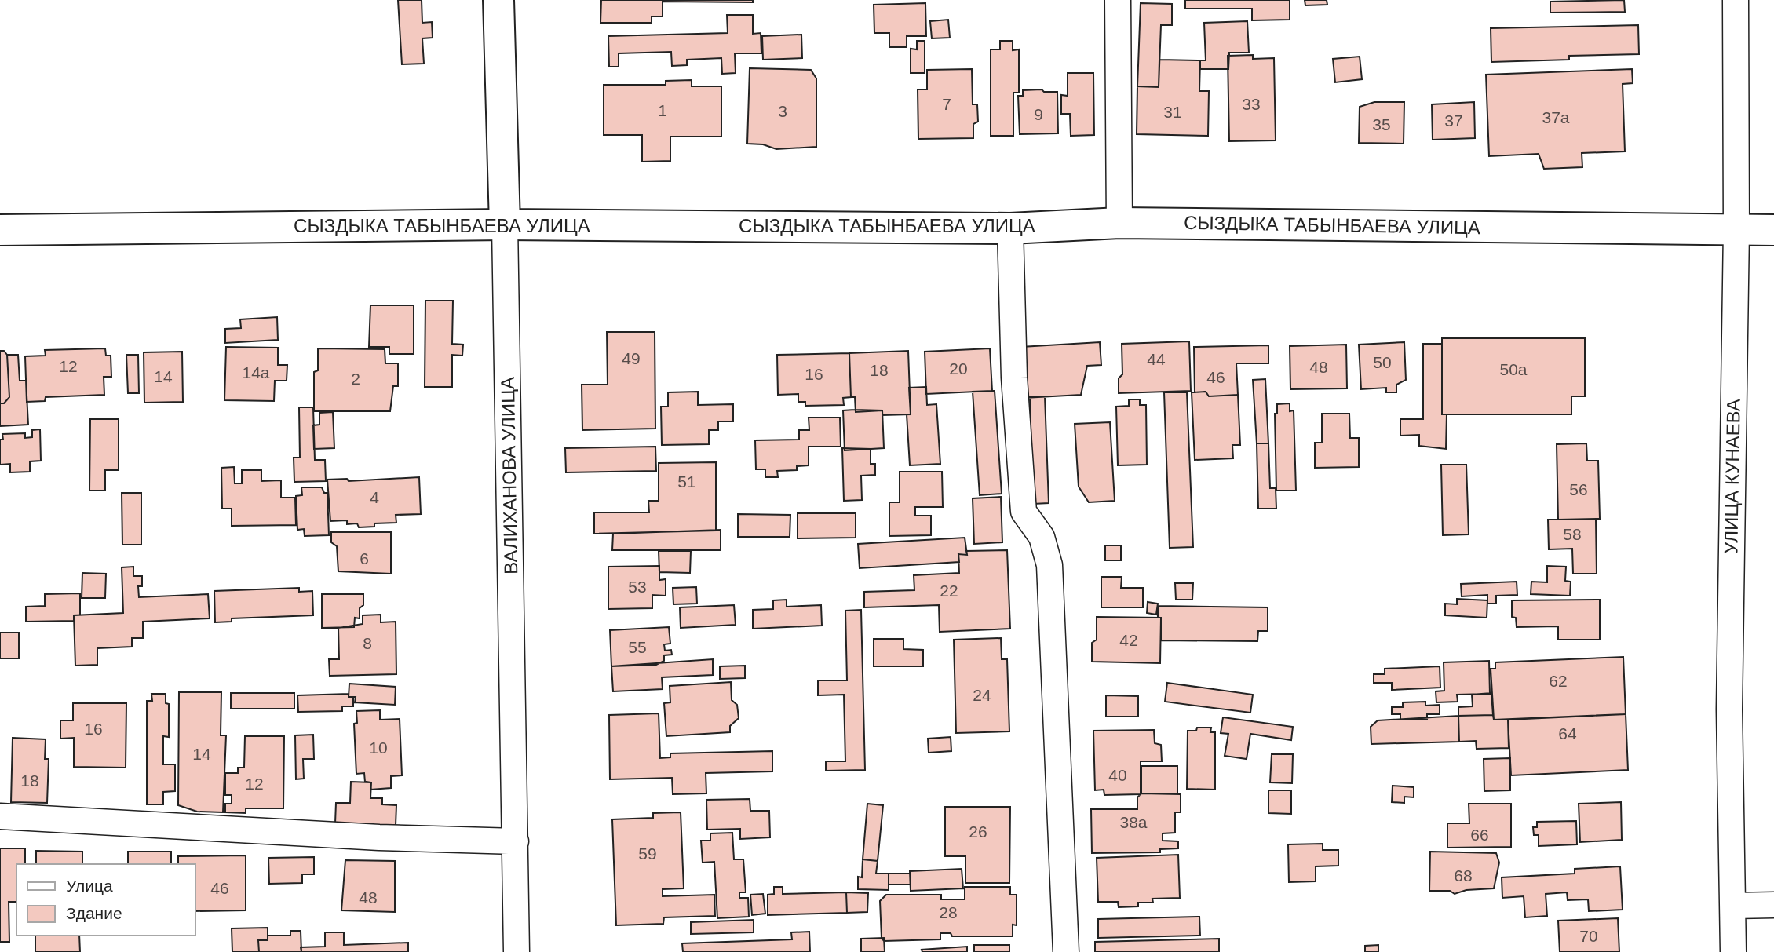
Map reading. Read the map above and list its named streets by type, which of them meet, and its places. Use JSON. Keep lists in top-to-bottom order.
{
  "streets": {
    "street": ["СЫЗДЫКА ТАБЫНБАЕВА УЛИЦА", "ВАЛИХАНОВА УЛИЦА", "УЛИЦА КУНАЕВА"]
  },
  "crossings": [
    ["СЫЗДЫКА ТАБЫНБАЕВА УЛИЦА", "ВАЛИХАНОВА УЛИЦА"],
    ["СЫЗДЫКА ТАБЫНБАЕВА УЛИЦА", "УЛИЦА КУНАЕВА"]
  ],
  "house_numbers": [
    "7",
    "33",
    "1",
    "3",
    "31",
    "9",
    "37а",
    "37",
    "35",
    "49",
    "44",
    "50",
    "12",
    "48",
    "20",
    "50а",
    "18",
    "14а",
    "16",
    "14",
    "46",
    "2",
    "51",
    "56",
    "4",
    "58",
    "6",
    "53",
    "22",
    "42",
    "8",
    "55",
    "62",
    "24",
    "16",
    "64",
    "10",
    "14",
    "40",
    "18",
    "12",
    "38а",
    "26",
    "66",
    "59",
    "68",
    "46",
    "48",
    "28",
    "70"
  ],
  "legend": ["Улица", "Здание"]
}
